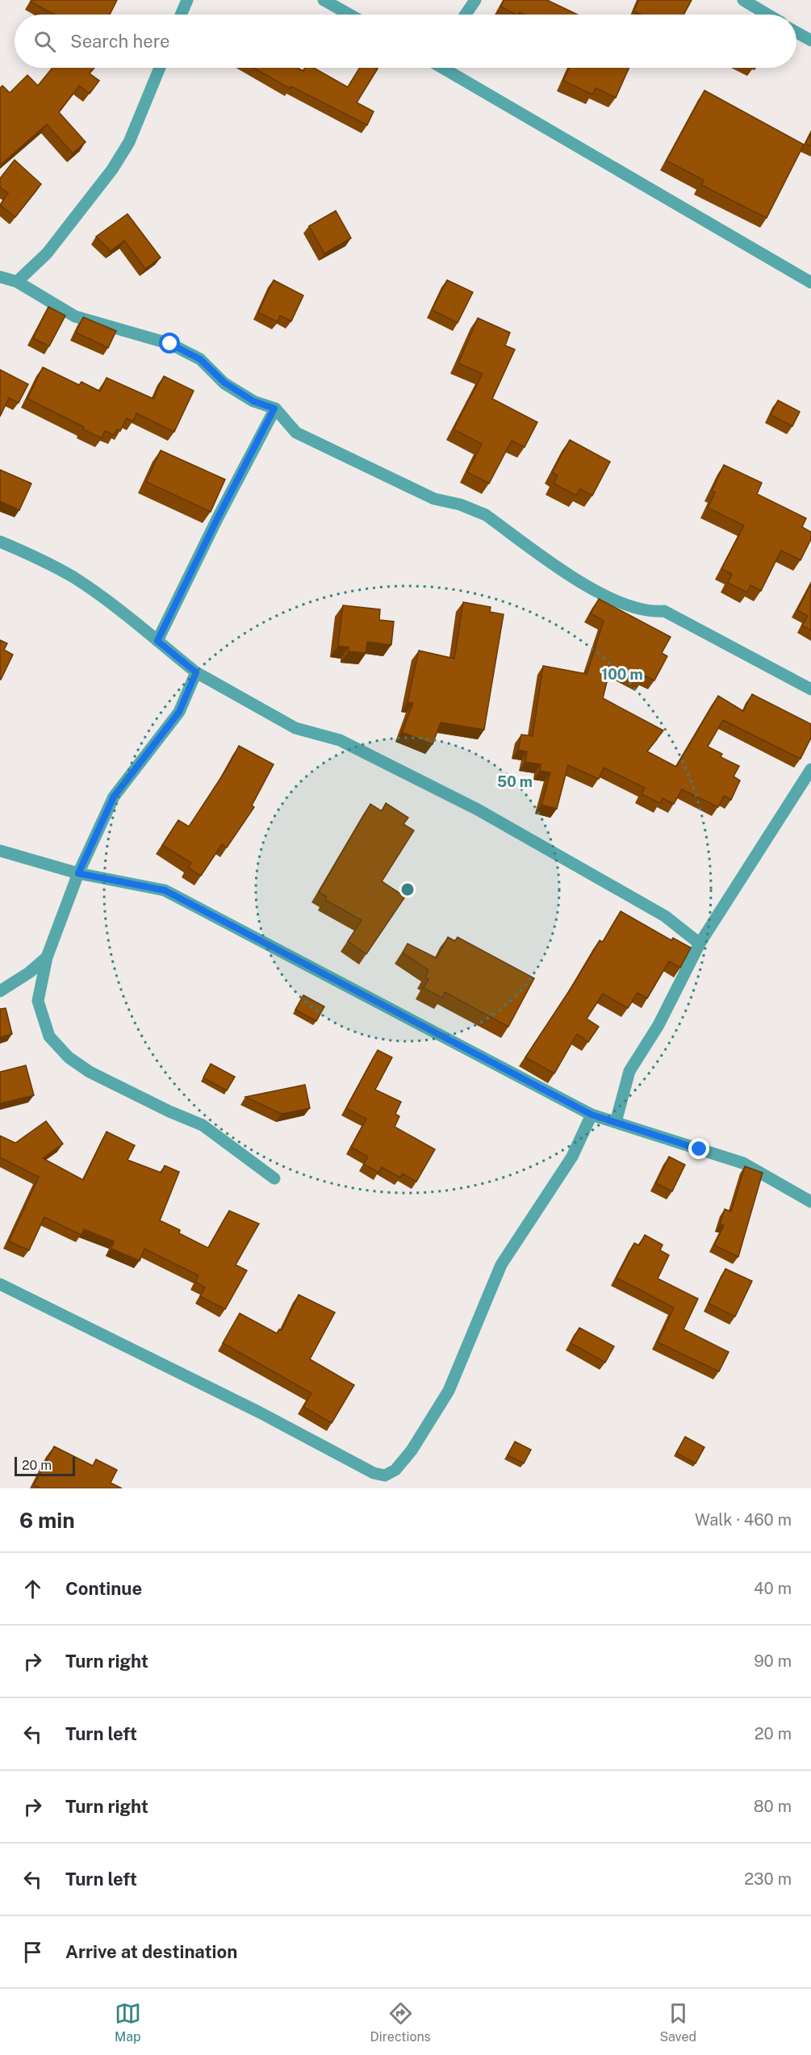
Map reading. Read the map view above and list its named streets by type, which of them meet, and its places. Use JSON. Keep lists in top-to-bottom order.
{
  "scale_bar": "20 m",
  "page": {
    "search": "Search here",
    "scale": "20 m",
    "heading": ["6 min", "Walk · 460 m"],
    "list": [
      ["Continue", "40 m"],
      ["Turn right", "90 m"],
      ["Turn left", "20 m"],
      ["Turn right", "80 m"],
      ["Turn left", "230 m"],
      "Arrive at destination"
    ],
    "nav": ["Map", "Directions", "Saved"]
  },
  "rings": ["100 m", "50 m"]
}
